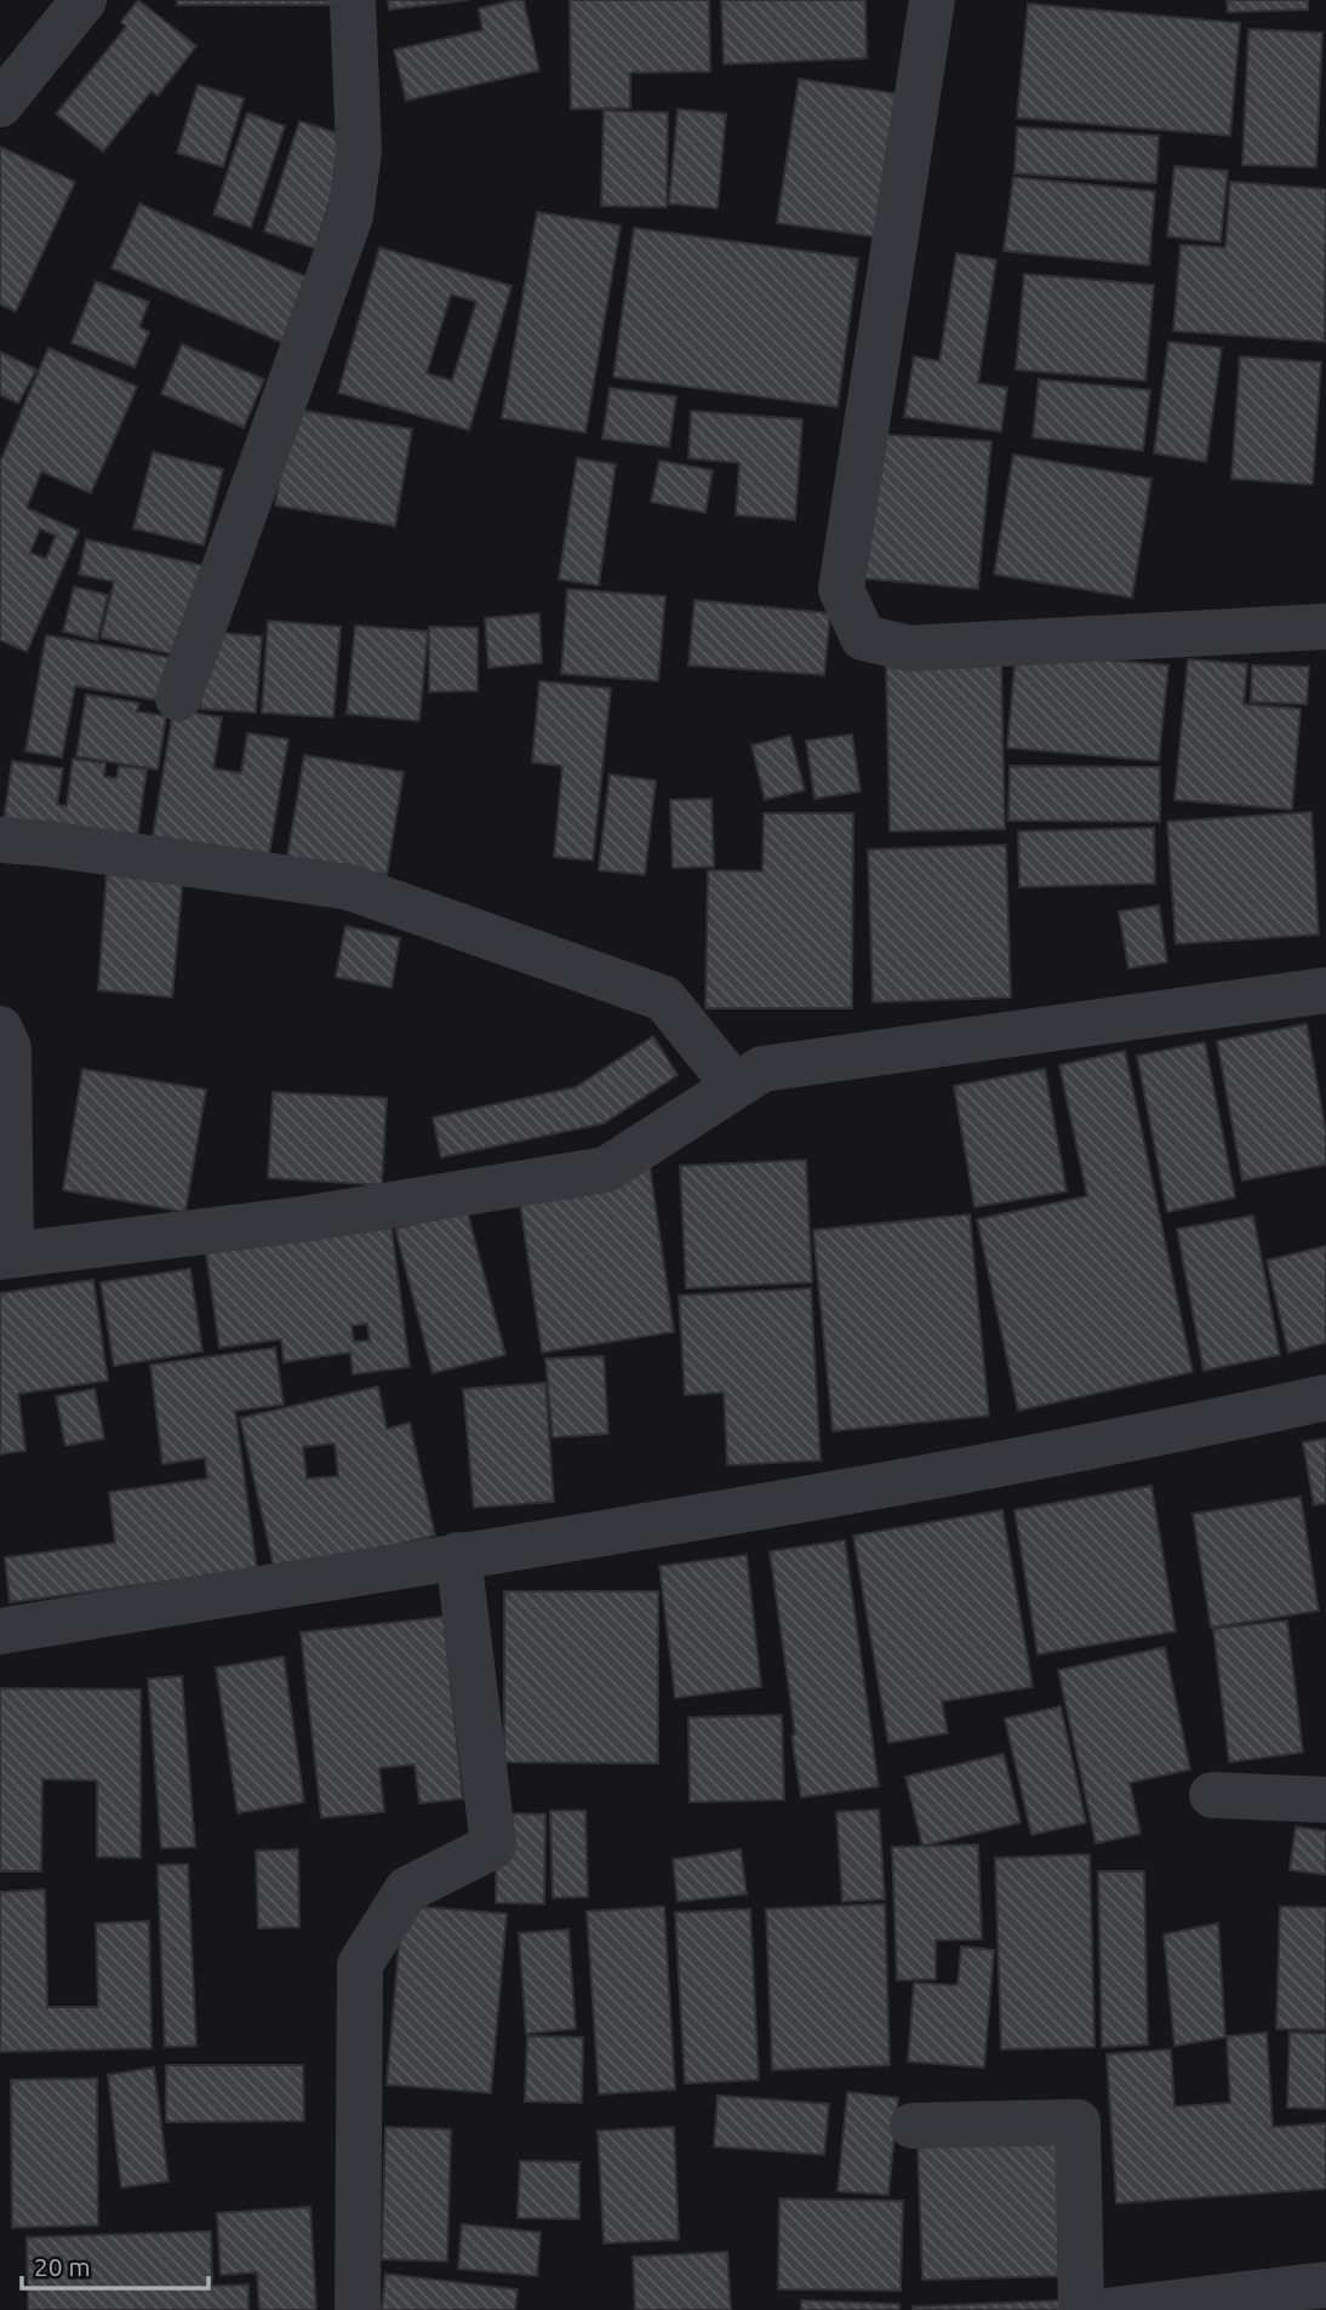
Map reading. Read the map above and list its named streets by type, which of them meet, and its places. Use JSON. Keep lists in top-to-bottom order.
{
  "scale_bar": "20 m"
}
